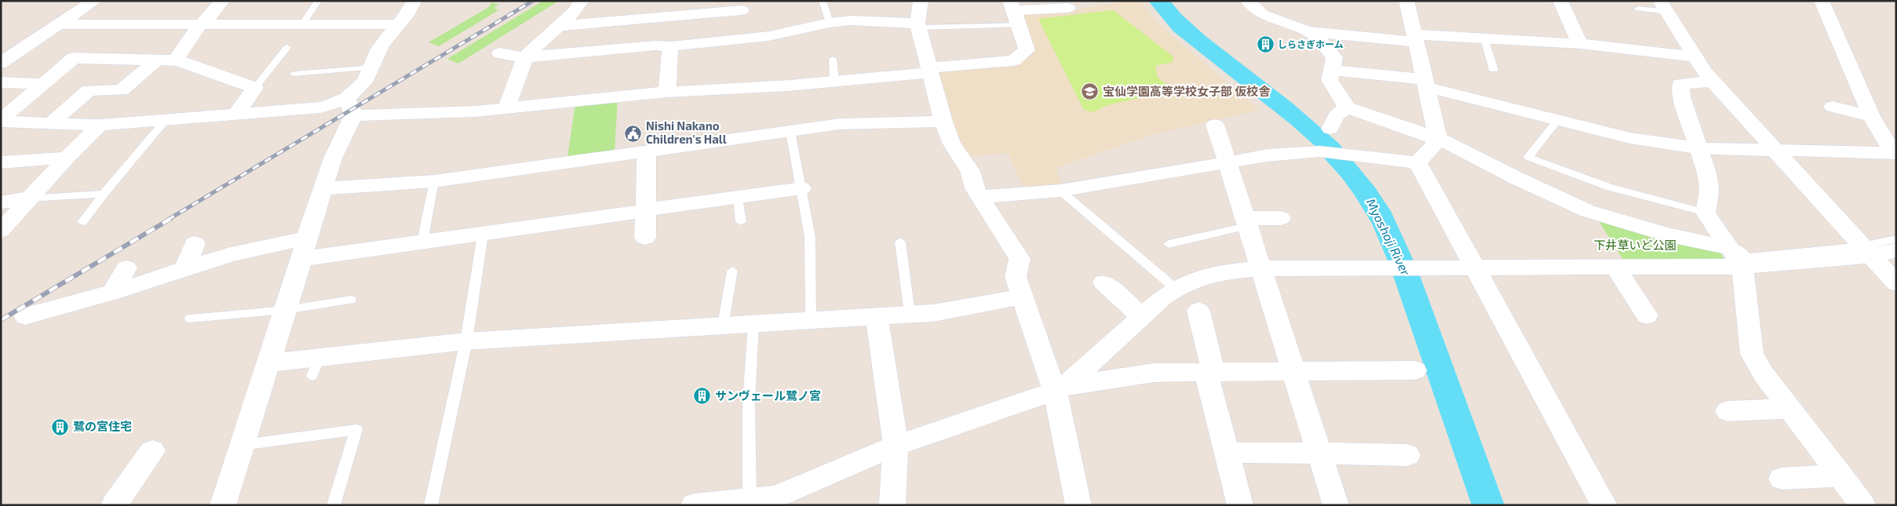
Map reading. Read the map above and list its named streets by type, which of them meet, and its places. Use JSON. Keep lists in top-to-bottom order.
{
  "water": ["Myoshoji River"],
  "parks": ["下井草いど公園"],
  "places": {
    "building": ["しらさぎホーム", "サンヴェール鷺ノ宮", "鷺の宮住宅"],
    "school or university": ["宝仙学園高等学校女子部 仮校舎"],
    "public building": ["Nishi Nakano Children's Hall"]
  }
}
